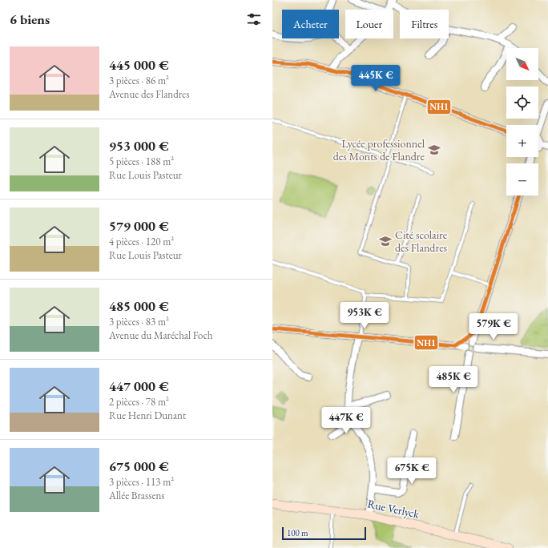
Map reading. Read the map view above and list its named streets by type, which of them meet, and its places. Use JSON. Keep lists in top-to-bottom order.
{
  "streets": {
    "street": ["Rue Verlyck"]
  },
  "places": {
    "school or university": ["Lycée professionnel des Monts de Flandre", "Cité scolaire des Flandres"]
  },
  "lines": ["transit line NH1"],
  "scale_bar": "100 m",
  "north": "bottom right",
  "page": {
    "heading": "6 biens",
    "chip": ["Acheter", "Louer", "Filtres"],
    "list": [
      {
        "name": "445 000 €",
        "note": "3 pièces · 86 m² · Avenue des Flandres"
      },
      {
        "name": "953 000 €",
        "note": "5 pièces · 188 m² · Rue Louis Pasteur"
      },
      {
        "name": "579 000 €",
        "note": "4 pièces · 120 m² · Rue Louis Pasteur"
      },
      {
        "name": "485 000 €",
        "note": "3 pièces · 83 m² · Avenue du Maréchal Foch"
      },
      {
        "name": "447 000 €",
        "note": "2 pièces · 78 m² · Rue Henri Dunant"
      },
      {
        "name": "675 000 €",
        "note": "3 pièces · 113 m² · Allée Brassens"
      }
    ],
    "map_buttons": ["+", "−"],
    "price": [
      "445K €",
      "953K €",
      "579K €",
      "485K €",
      "447K €",
      "675K €"
    ],
    "scale": "100 m"
  }
}
